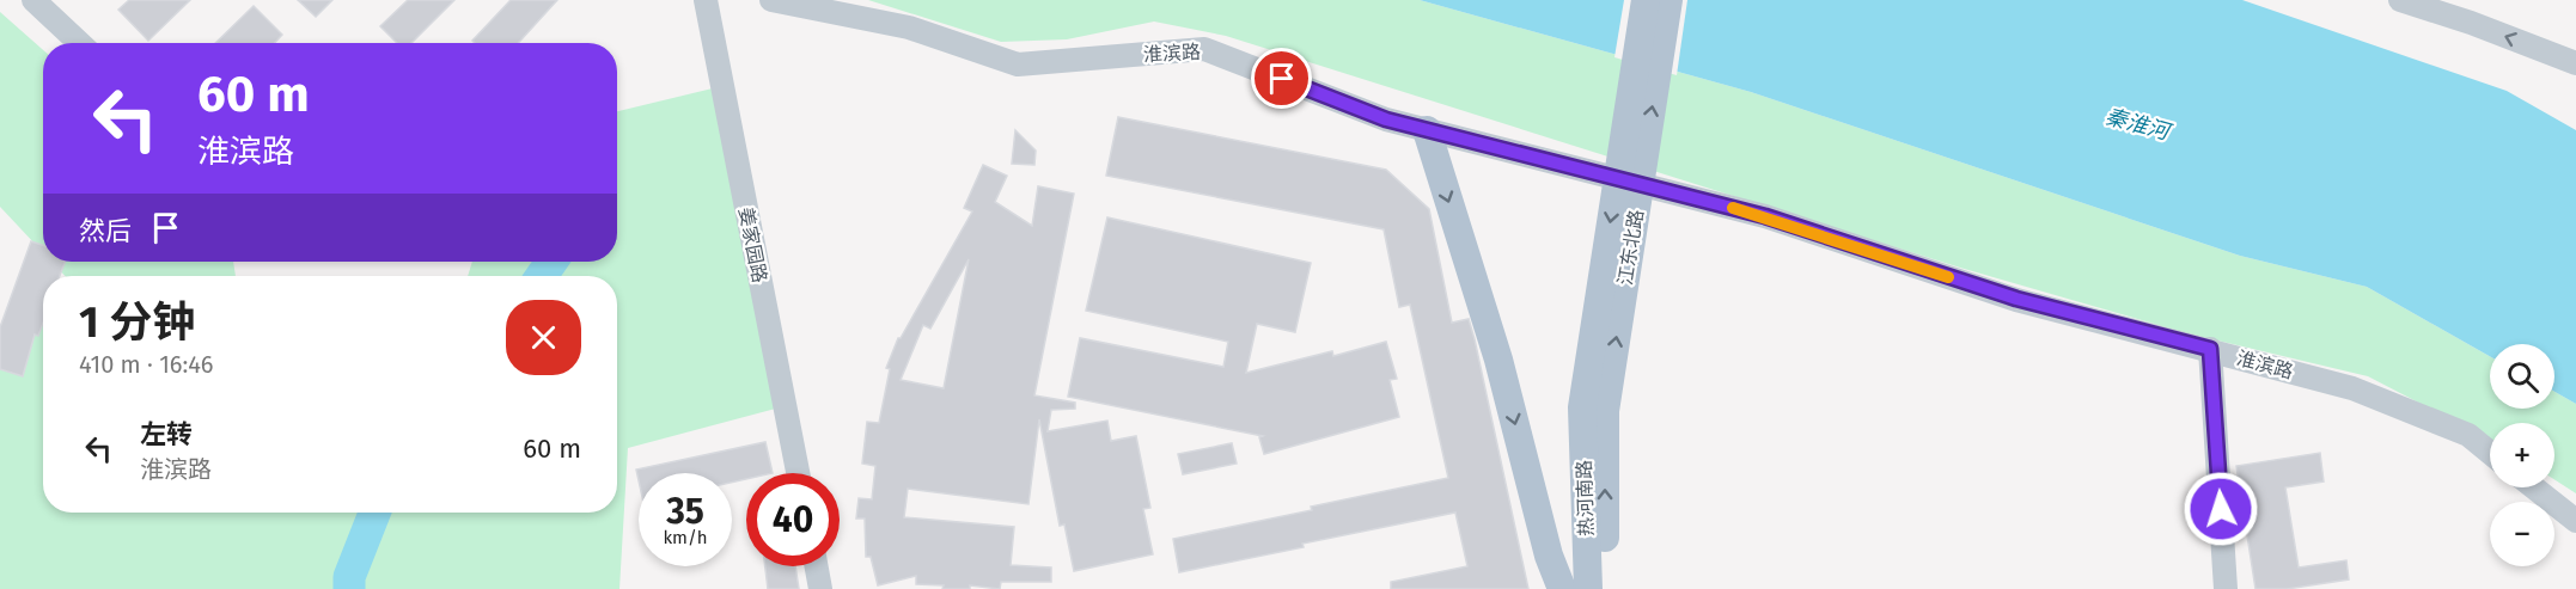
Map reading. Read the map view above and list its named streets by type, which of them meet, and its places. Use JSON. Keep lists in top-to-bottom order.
{
  "streets": {
    "main road": ["江东北路", "热河南路"],
    "street": ["淮滨路", "姜家园路"]
  },
  "crossings": [
    ["江东北路", "热河南路"]
  ],
  "water": ["秦淮河"],
  "page": {
    "turn": ["60 m", "淮滨路"],
    "then": "然后",
    "heading": ["1 分钟", "410 m · 16:46"],
    "map_buttons": ["+", "−"],
    "list": [
      {
        "name": "左转",
        "note": "淮滨路",
        "value": "60 m"
      }
    ],
    "speed": "35 km/h",
    "limit": "40"
  }
}
